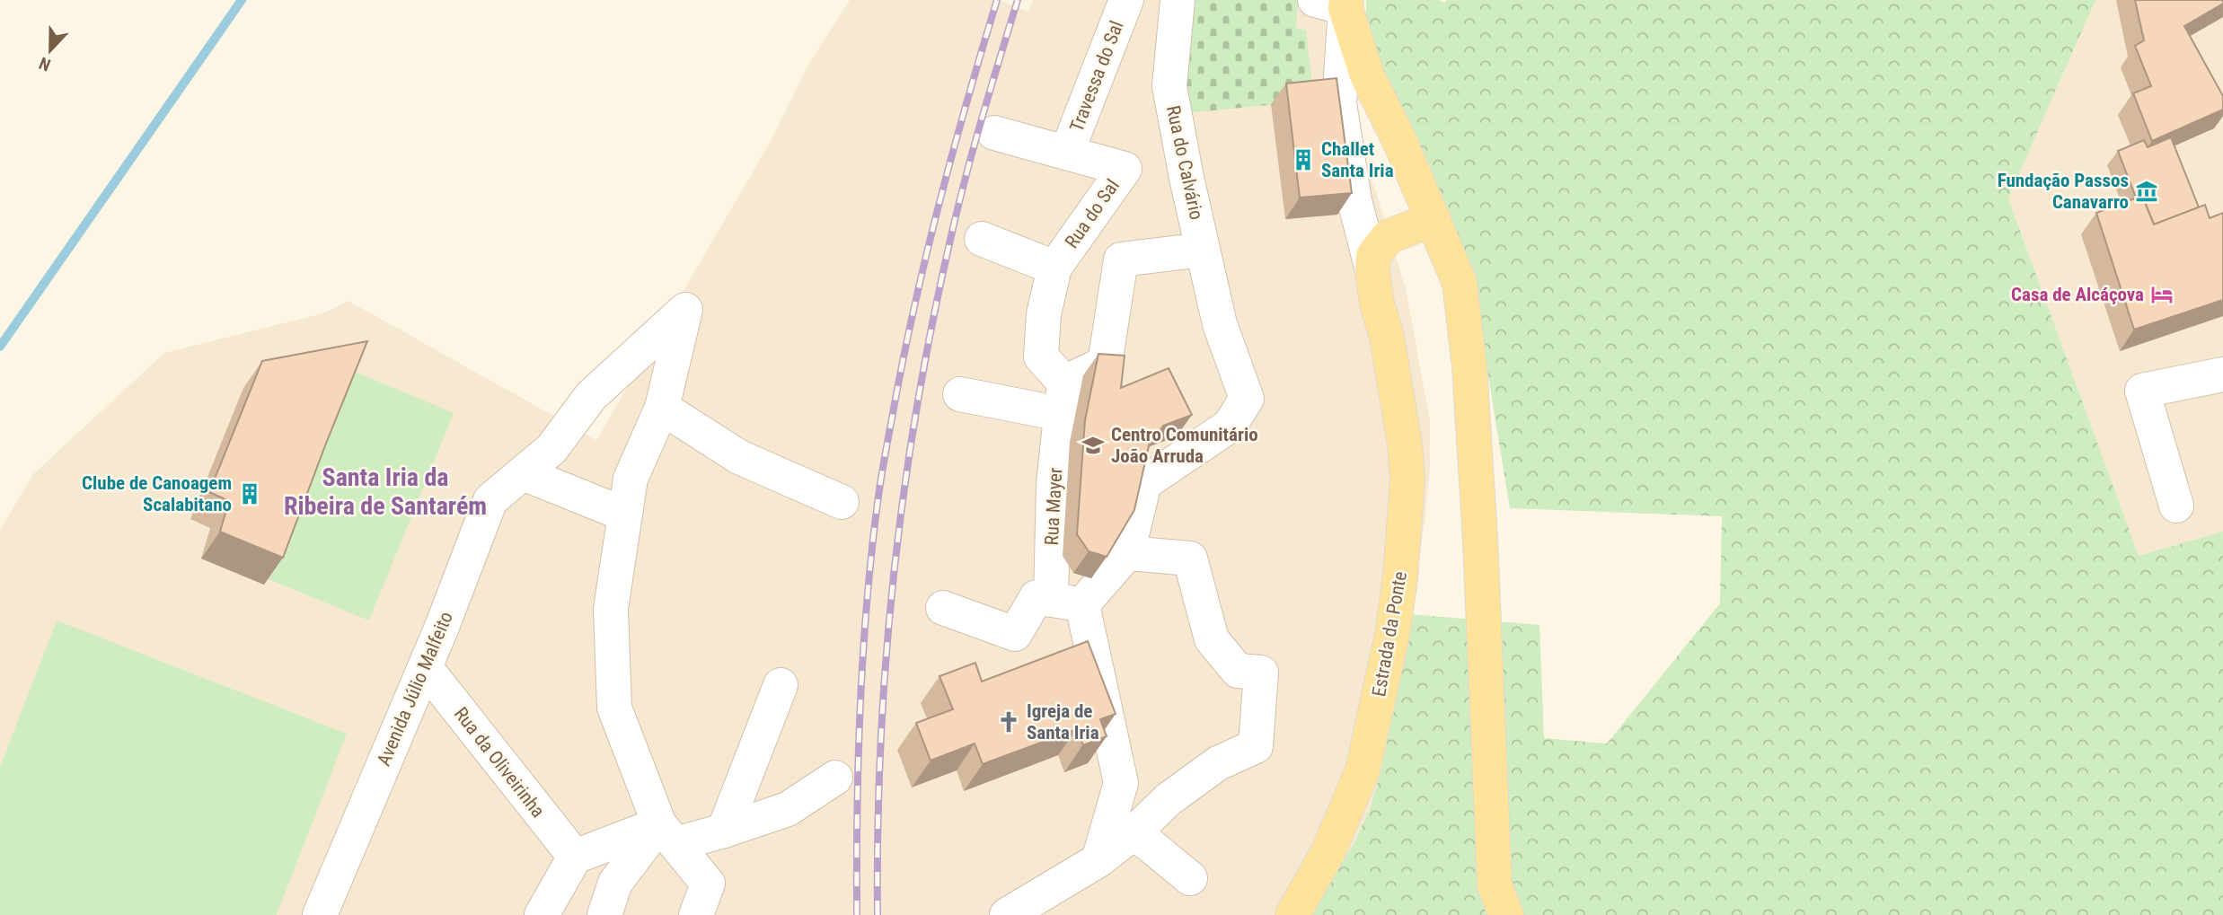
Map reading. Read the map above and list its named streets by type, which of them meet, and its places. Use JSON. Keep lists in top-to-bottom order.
{
  "streets": {
    "main road": ["Estrada da Ponte"],
    "street": [
      "Travessa do Sal",
      "Rua do Calvário",
      "Rua do Sal",
      "Rua Mayer",
      "Avenida Júlio Malfeito",
      "Rua da Oliveirinha"
    ]
  },
  "crossings": [
    ["Travessa do Sal", "Rua do Sal"],
    ["Rua do Sal", "Rua Mayer"],
    ["Avenida Júlio Malfeito", "Rua da Oliveirinha"]
  ],
  "districts": ["Santa Iria da Ribeira de Santarém"],
  "places": {
    "building": ["Challet Santa Iria", "Clube de Canoagem Scalabitano"],
    "museum": ["Fundação Passos Canavarro"],
    "hotel": ["Casa de Alcáçova"],
    "school or university": ["Centro Comunitário João Arruda"],
    "church": ["Igreja de Santa Iria"]
  },
  "north": "bottom"
}
